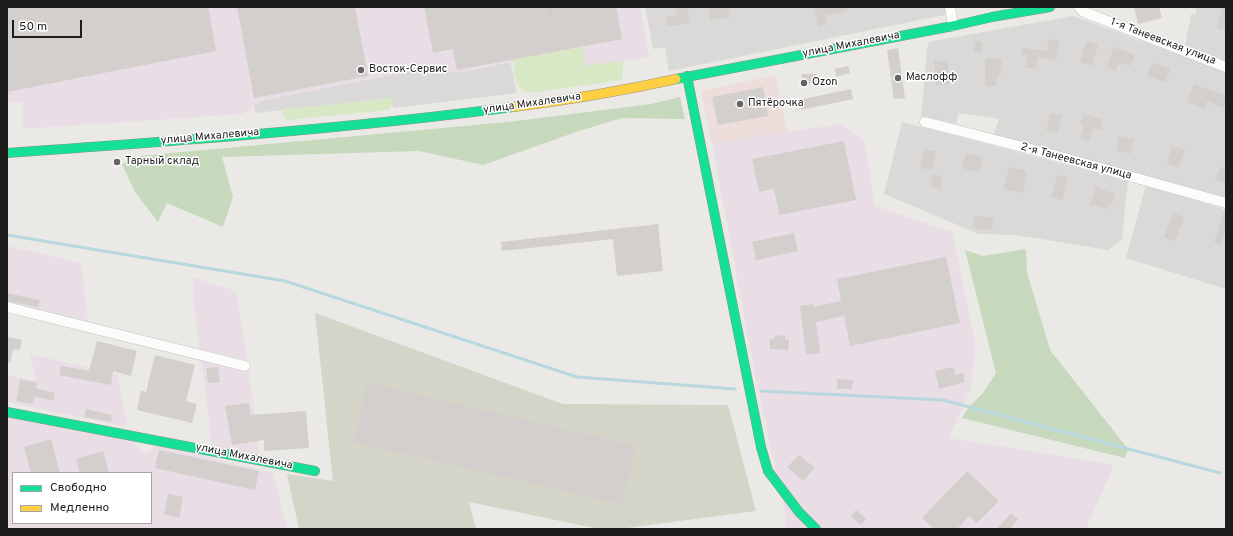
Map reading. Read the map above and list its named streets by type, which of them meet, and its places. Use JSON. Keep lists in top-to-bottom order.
{
  "streets": {
    "street": ["1-я Танеевская улица", "улица Михалевича", "2-я Танеевская улица"]
  },
  "places": [
    "Восток-Сервис",
    "Маслофф",
    "Ozon",
    "Пятёрочка",
    "Тарный склад"
  ],
  "legend": ["Свободно", "Медленно"],
  "scale_bar": "50 m"
}
